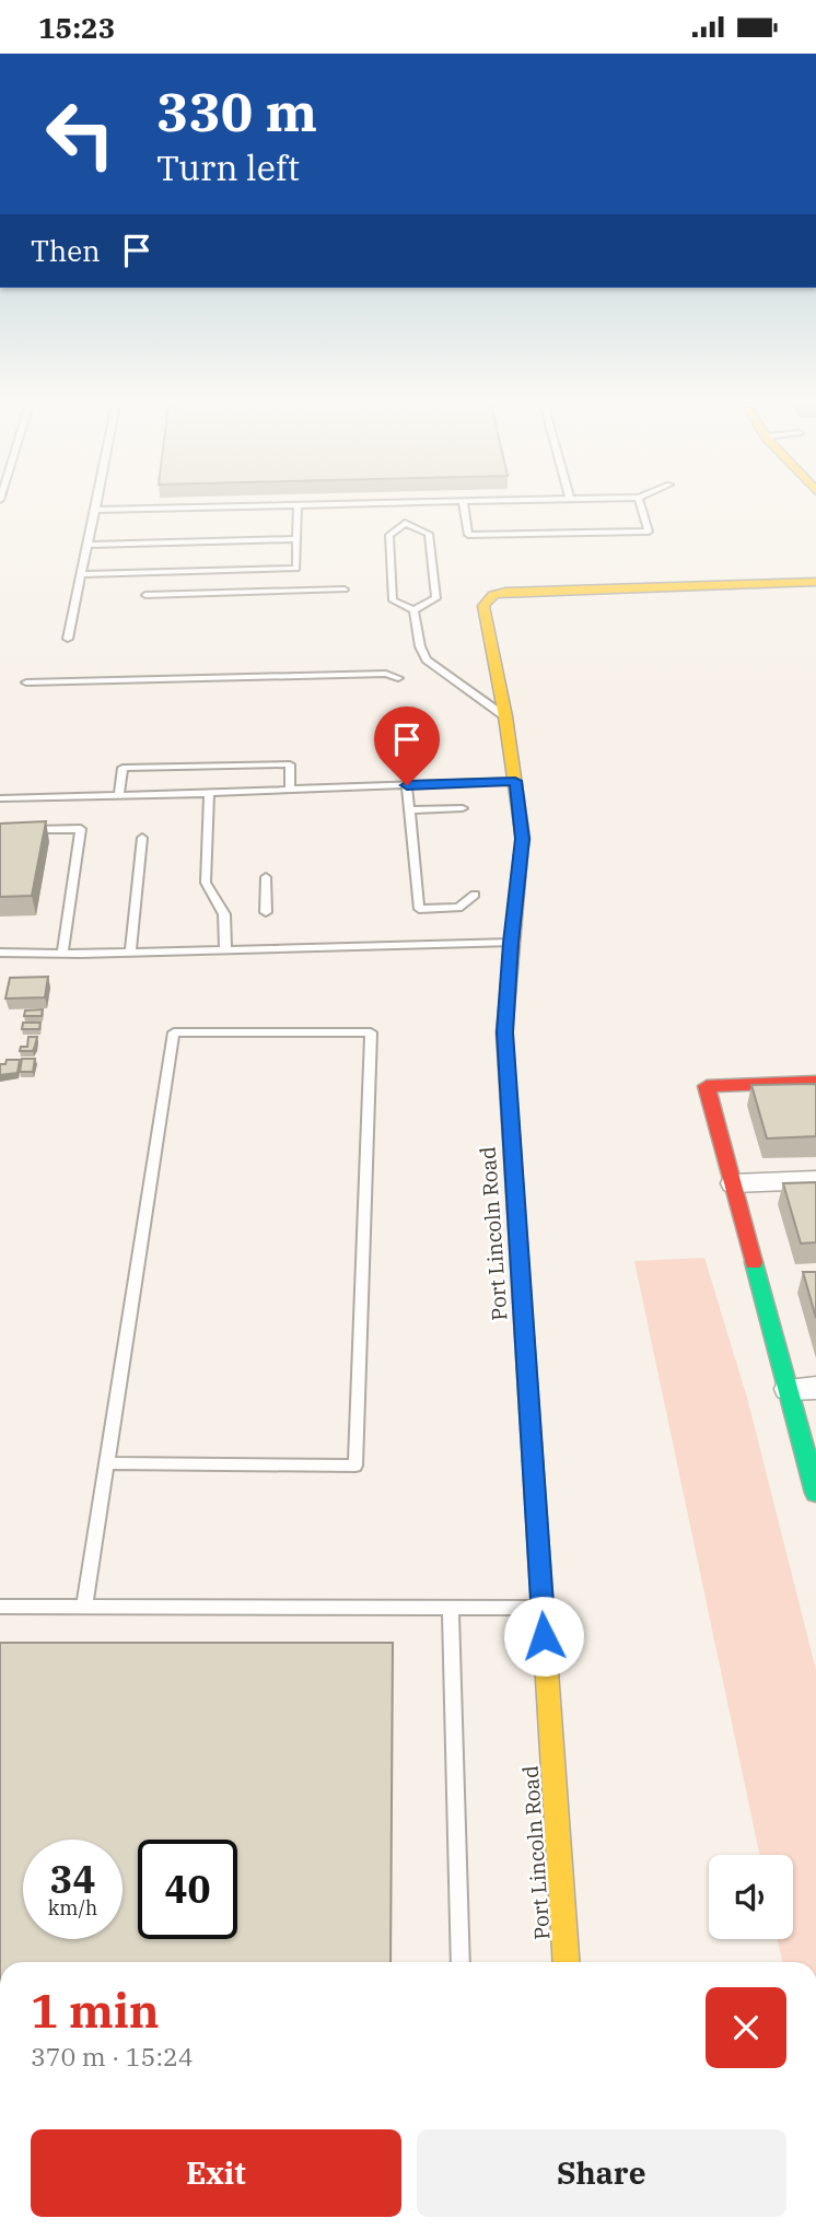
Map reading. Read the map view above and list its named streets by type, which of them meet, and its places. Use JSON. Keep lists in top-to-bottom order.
{
  "streets": {
    "street": ["Port Lincoln Road"]
  },
  "page": {
    "status": "15:23",
    "turn": ["330 m", "Turn left"],
    "then": "Then",
    "speed": "34 km/h",
    "limit": "40",
    "heading": ["1 min", "370 m · 15:24"],
    "buttons": ["Exit", "Share"]
  }
}
